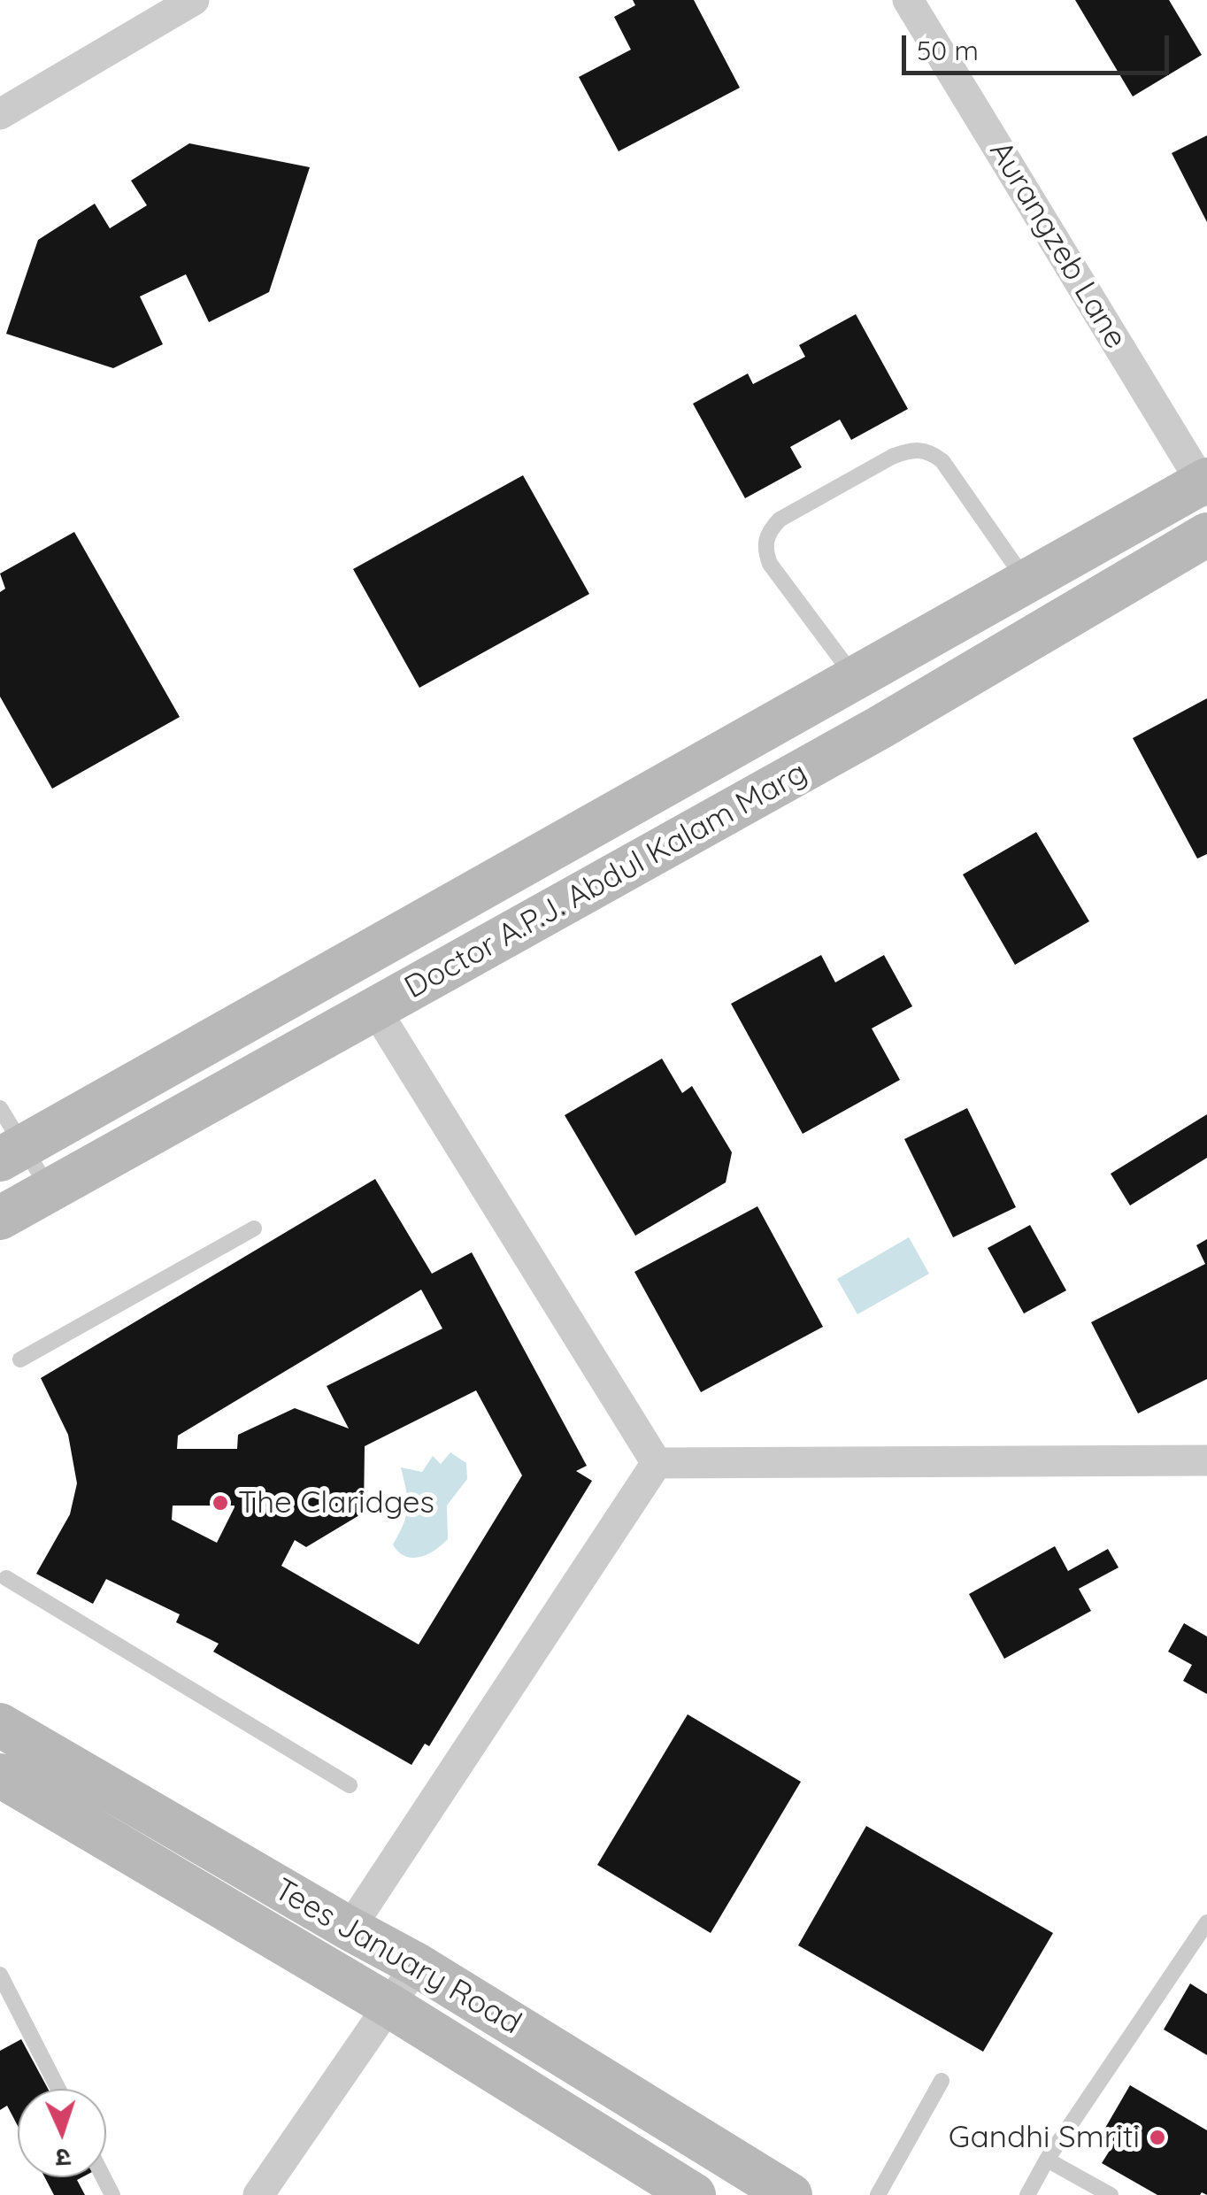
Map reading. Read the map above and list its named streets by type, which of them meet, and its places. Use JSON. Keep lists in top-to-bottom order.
{
  "streets": {
    "main road": ["Doctor A.P.J. Abdul Kalam Marg", "Tees January Road"],
    "street": ["Aurangzeb Lane"]
  },
  "crossings": [
    ["Aurangzeb Lane", "Doctor A.P.J. Abdul Kalam Marg"]
  ],
  "places": ["The Claridges", "Gandhi Smriti"],
  "scale_bar": "50 m",
  "north": "bottom"
}
